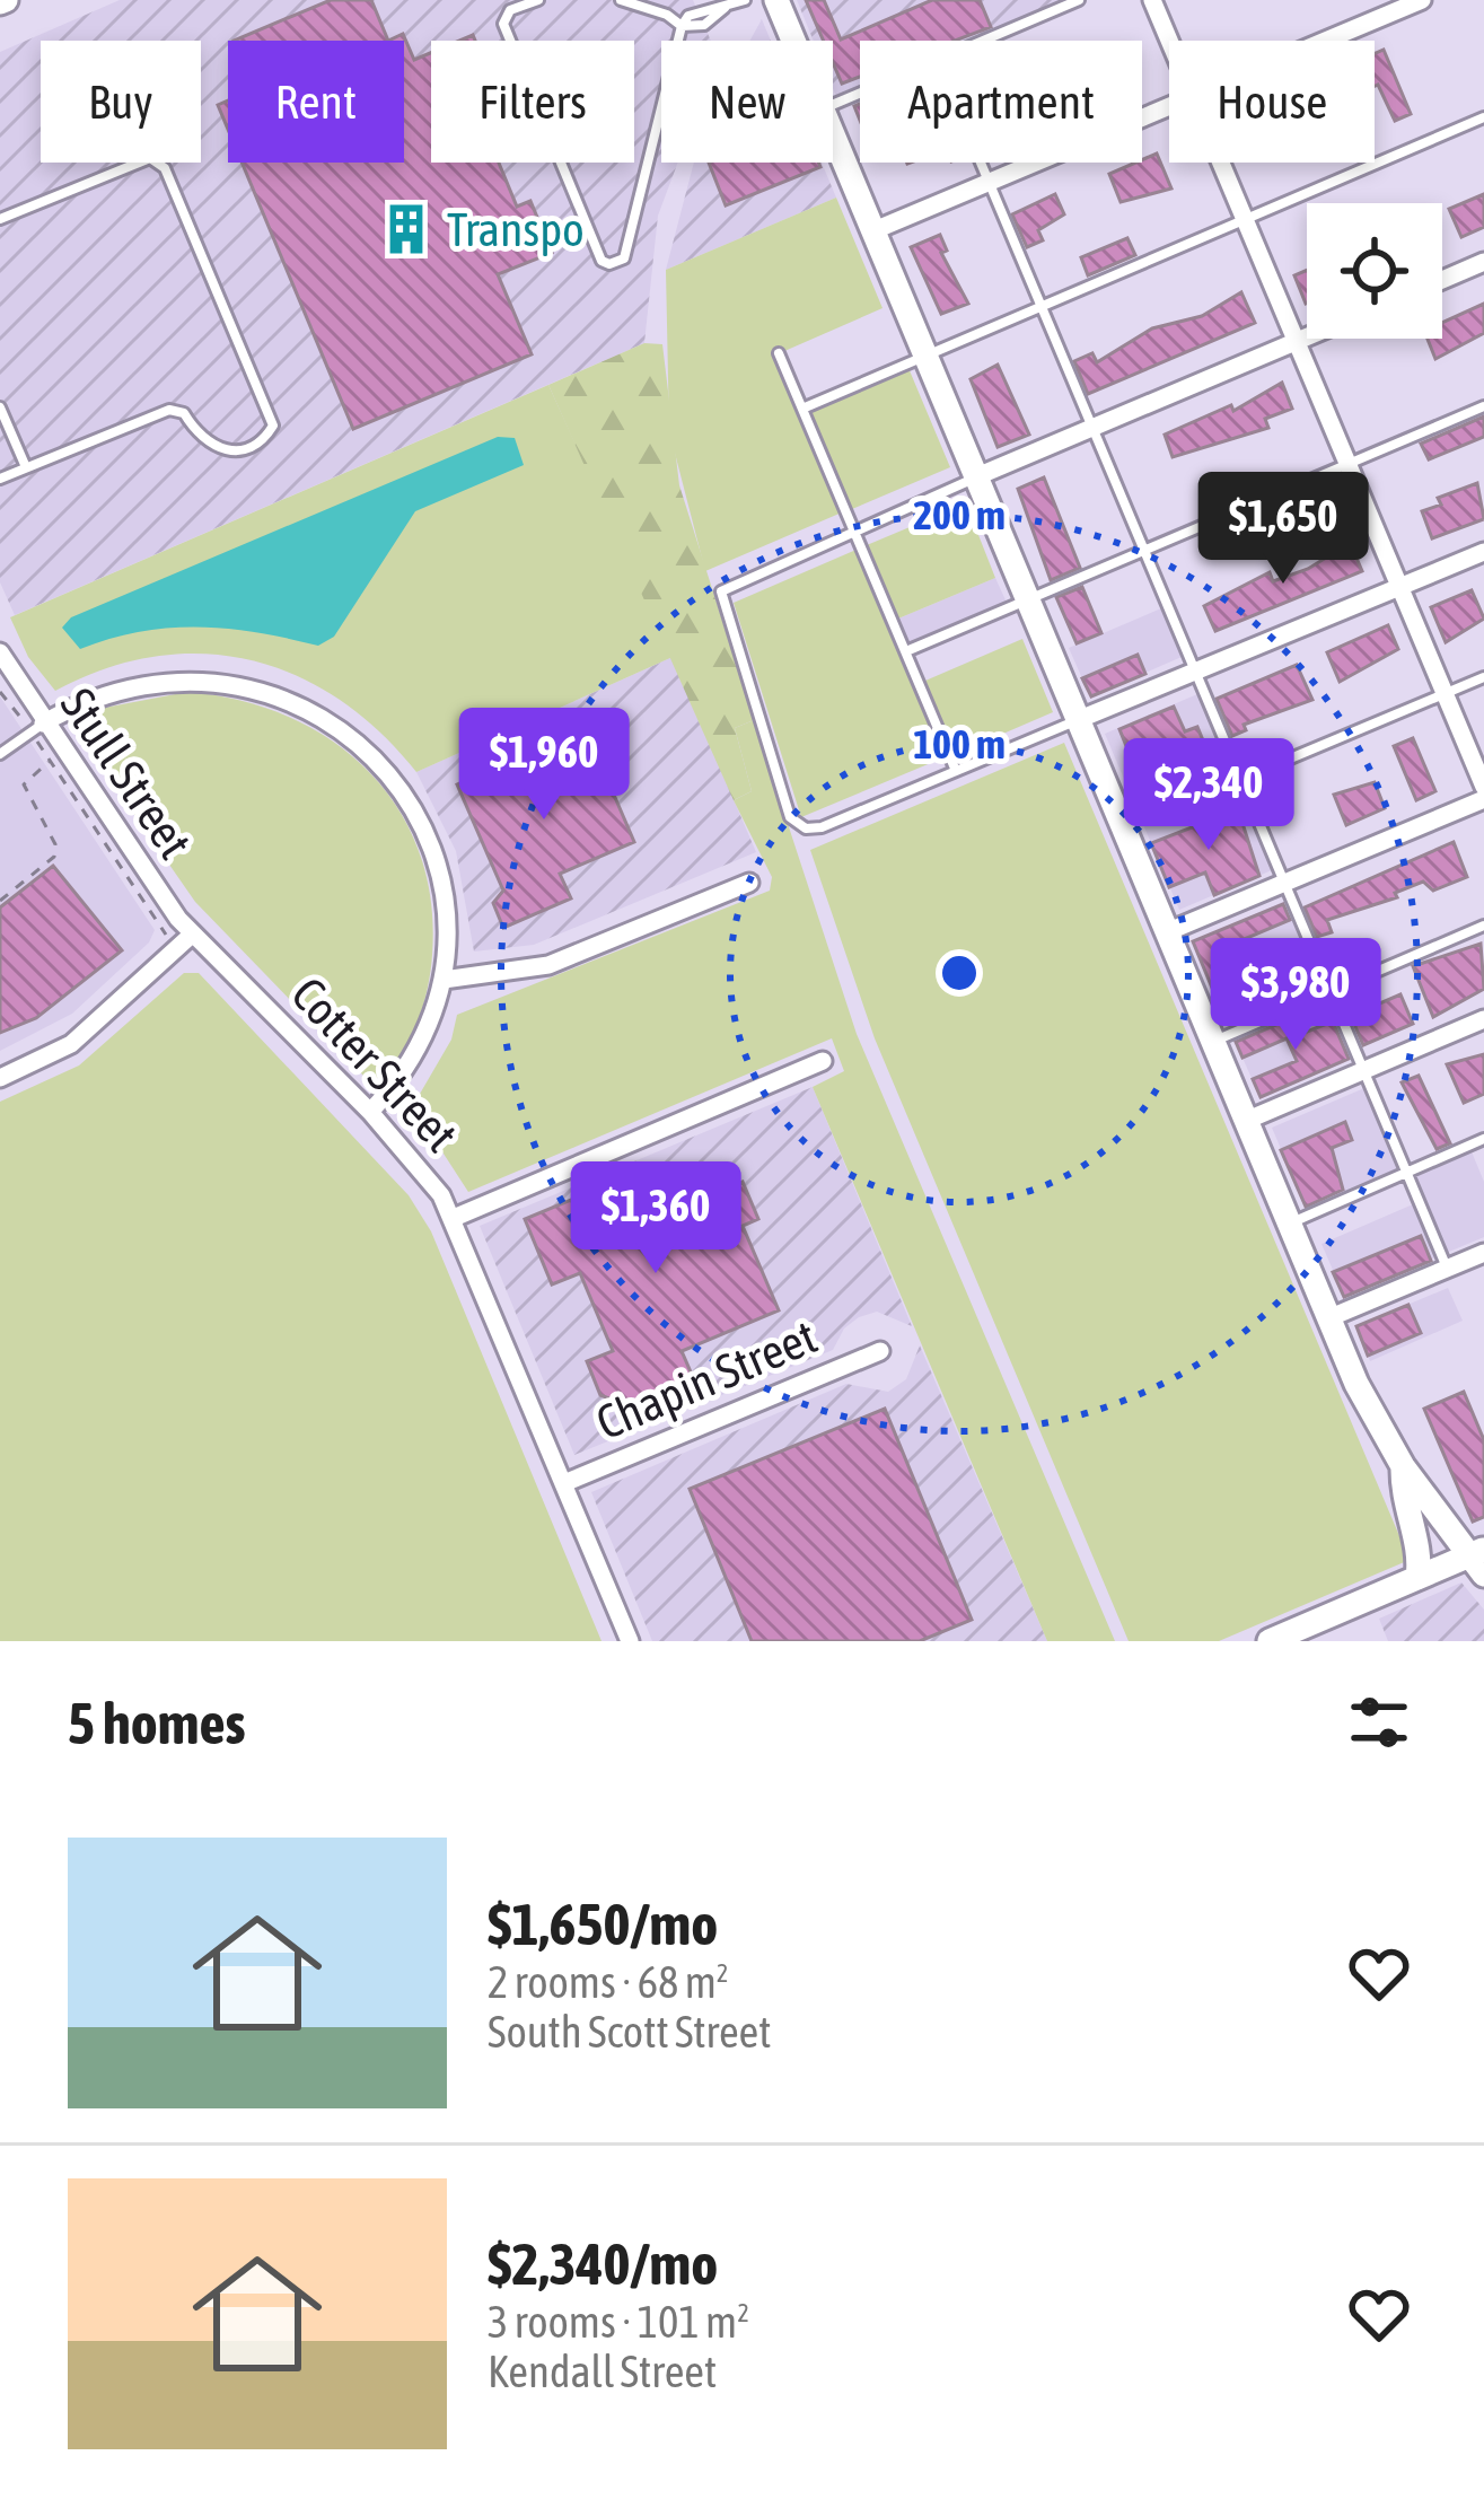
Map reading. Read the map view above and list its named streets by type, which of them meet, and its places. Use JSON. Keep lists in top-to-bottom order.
{
  "streets": {
    "street": ["Stull Street", "Cotter Street", "Chapin Street"]
  },
  "crossings": [
    ["Stull Street", "Cotter Street"],
    ["Cotter Street", "Chapin Street"]
  ],
  "places": {
    "building": ["Transpo"]
  },
  "page": {
    "chip": [
      "Buy",
      "Rent",
      "Filters",
      "New",
      "Apartment",
      "House"
    ],
    "price": [
      "$1,650",
      "$1,960",
      "$2,340",
      "$3,980",
      "$1,360"
    ],
    "heading": "5 homes",
    "list": [
      {
        "name": "$1,650/mo",
        "note": "2 rooms · 68 m² · South Scott Street"
      },
      {
        "name": "$2,340/mo",
        "note": "3 rooms · 101 m² · Kendall Street"
      }
    ]
  },
  "rings": ["200 m", "100 m"]
}
